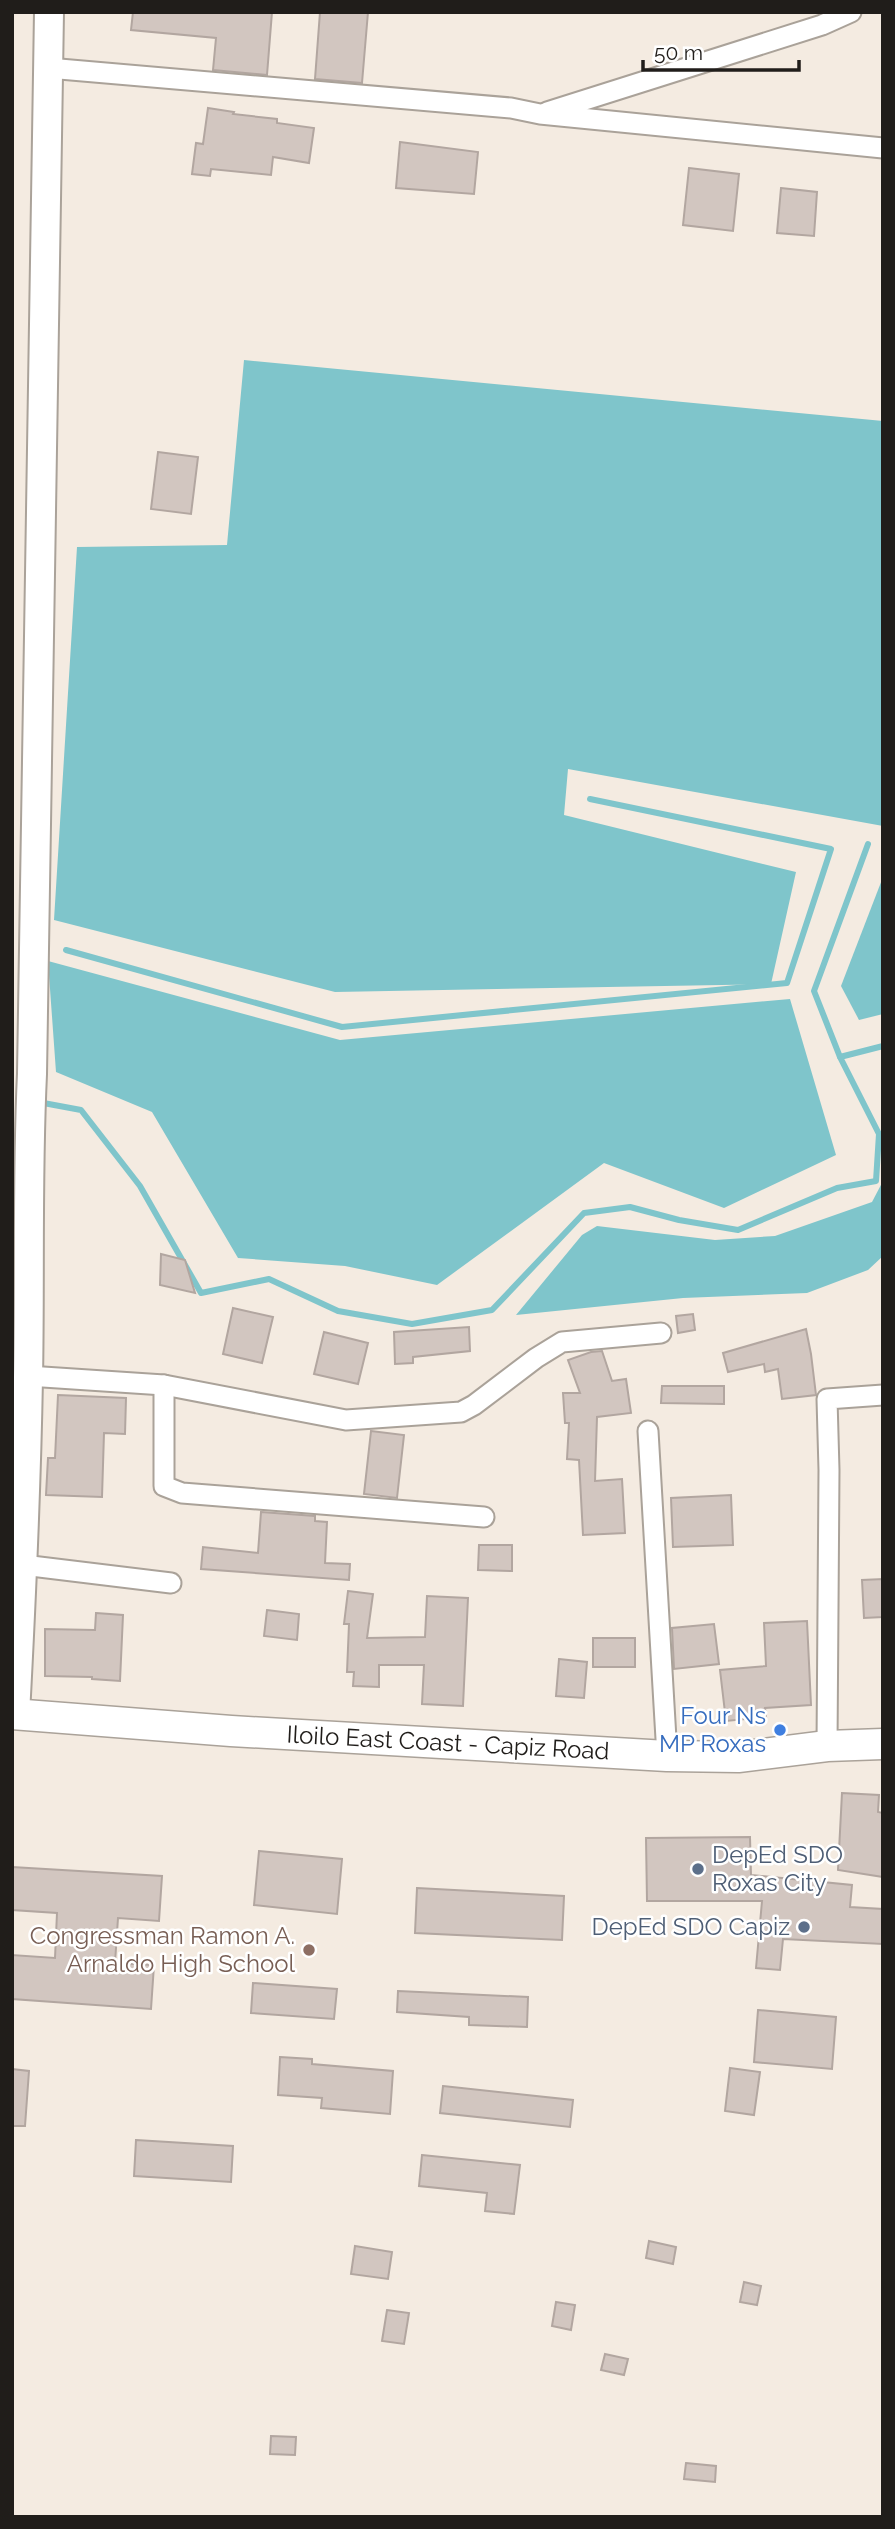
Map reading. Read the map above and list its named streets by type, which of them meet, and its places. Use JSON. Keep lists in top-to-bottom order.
{
  "streets": {
    "main road": ["Iloilo East Coast - Capiz Road"]
  },
  "places": [
    "Four Ns MP Roxas",
    "DepEd SDO Roxas City",
    "DepEd SDO Capiz",
    "Congressman Ramon A. Arnaldo High School"
  ],
  "scale_bar": "50 m"
}
